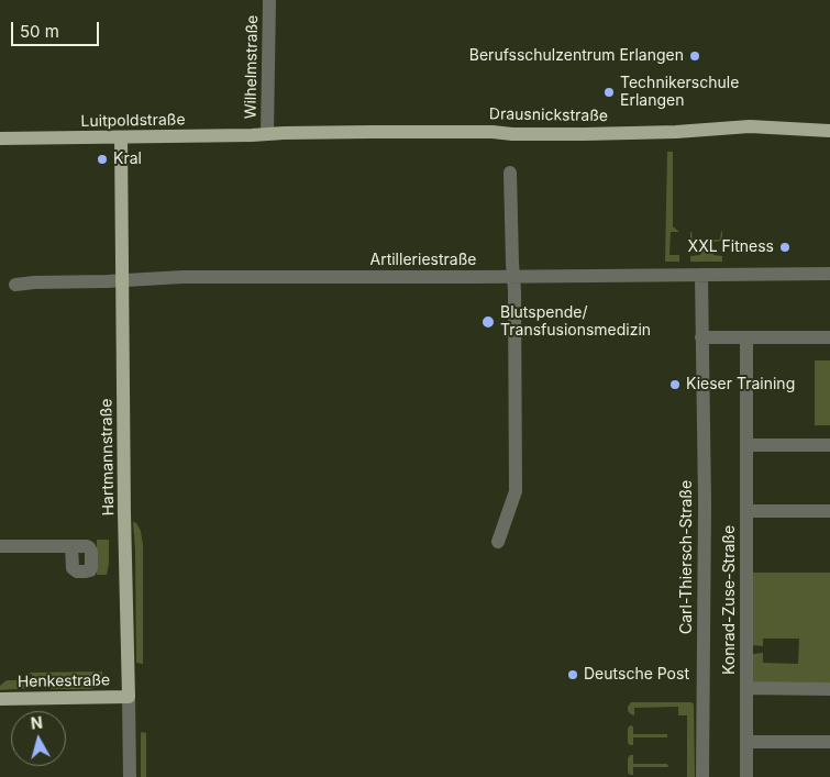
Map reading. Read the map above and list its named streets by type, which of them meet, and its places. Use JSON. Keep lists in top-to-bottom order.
{
  "streets": {
    "main road": [
      "Drausnickstraße",
      "Luitpoldstraße",
      "Hartmannstraße",
      "Henkestraße"
    ],
    "street": [
      "Wilhelmstraße",
      "Artilleriestraße",
      "Carl-Thiersch-Straße",
      "Konrad-Zuse-Straße"
    ]
  },
  "crossings": [
    ["Wilhelmstraße", "Drausnickstraße"],
    ["Wilhelmstraße", "Luitpoldstraße"],
    ["Drausnickstraße", "Luitpoldstraße"],
    ["Luitpoldstraße", "Hartmannstraße"],
    ["Artilleriestraße", "Hartmannstraße"],
    ["Artilleriestraße", "Carl-Thiersch-Straße"],
    ["Hartmannstraße", "Henkestraße"]
  ],
  "places": [
    "Berufsschulzentrum Erlangen",
    "Technikerschule Erlangen",
    "Kral",
    "XXL Fitness",
    "Blutspende/ Transfusionsmedizin",
    "Kieser Training",
    "Deutsche Post"
  ],
  "scale_bar": "50 m",
  "north": "top"
}
